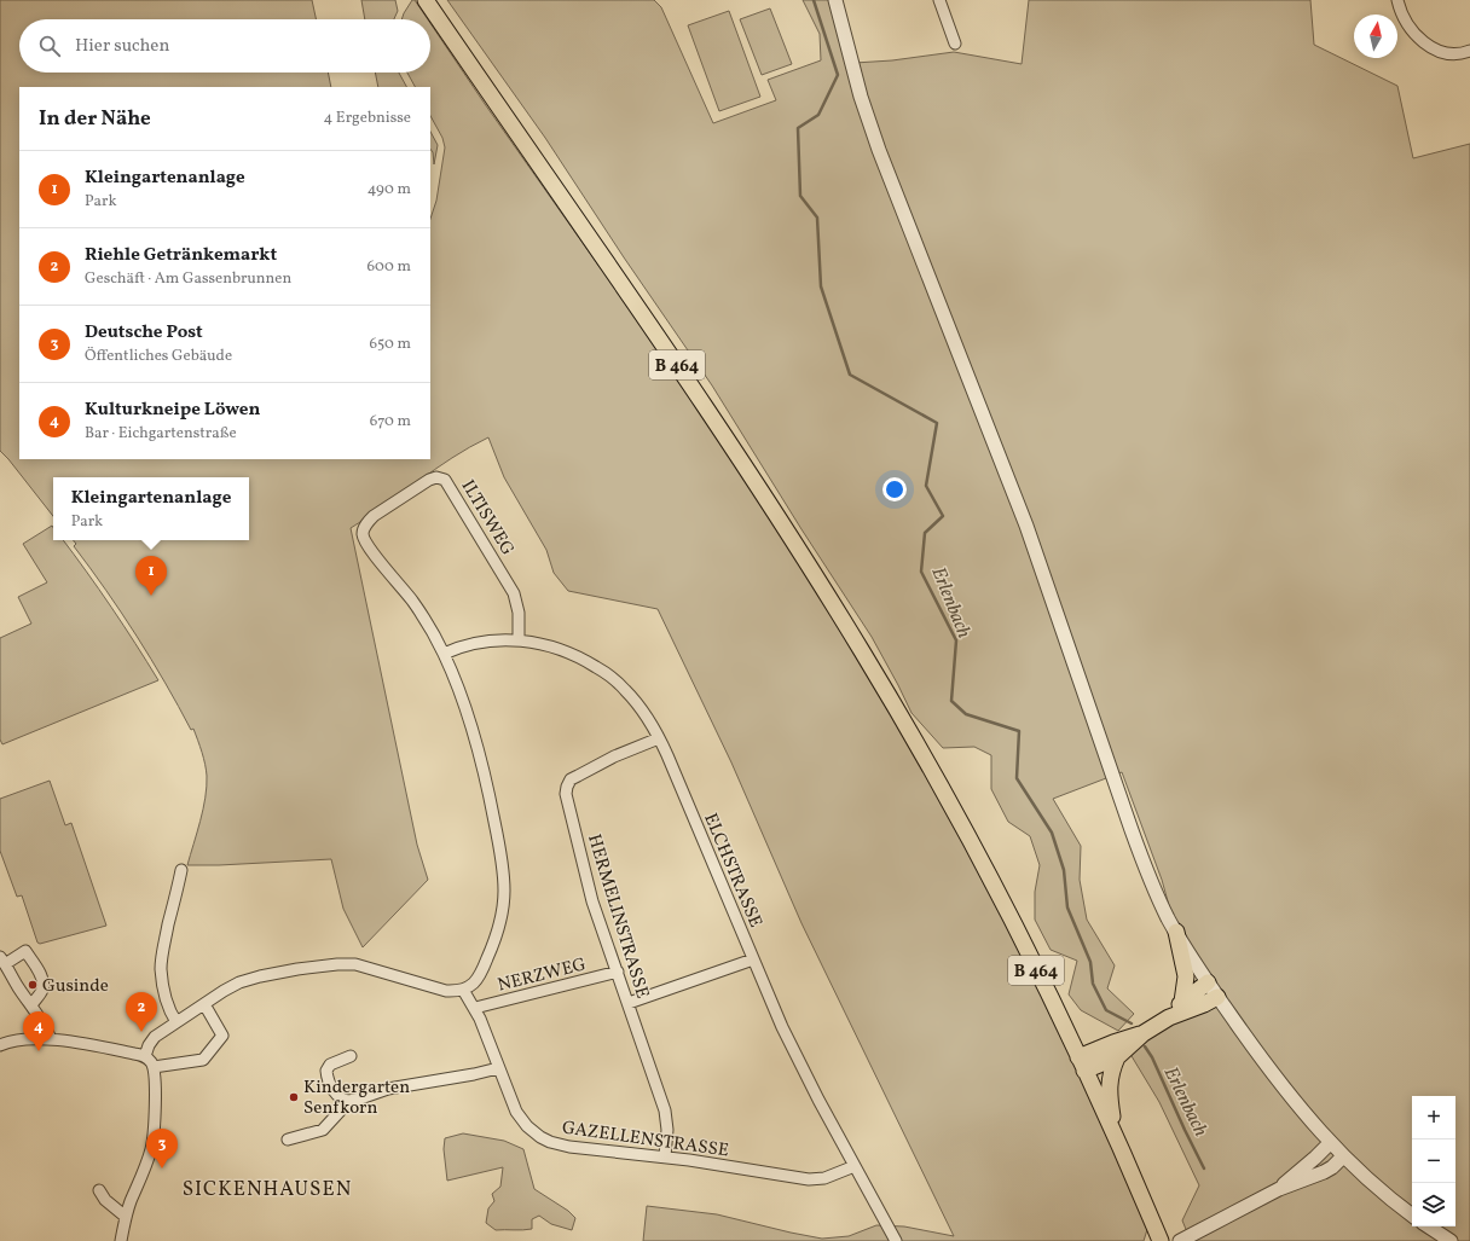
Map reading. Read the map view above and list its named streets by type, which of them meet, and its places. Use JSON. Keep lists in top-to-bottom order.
{
  "streets": {
    "main road": ["B 464"],
    "street": [
      "ILTISWEG",
      "ELCHSTRASSE",
      "HERMELINSTRASSE",
      "NERZWEG",
      "GAZELLENSTRASSE"
    ]
  },
  "crossings": [
    ["ILTISWEG", "ELCHSTRASSE"],
    ["ELCHSTRASSE", "HERMELINSTRASSE"],
    ["ELCHSTRASSE", "GAZELLENSTRASSE"],
    ["HERMELINSTRASSE", "NERZWEG"],
    ["HERMELINSTRASSE", "GAZELLENSTRASSE"],
    ["NERZWEG", "GAZELLENSTRASSE"]
  ],
  "districts": ["SICKENHAUSEN"],
  "water": ["Erlenbach"],
  "places": ["Gusinde", "Kindergarten Senfkorn"],
  "north": "top",
  "page": {
    "search": "Hier suchen",
    "heading": ["In der Nähe", "4 Ergebnisse"],
    "list": [
      {
        "mark": "1",
        "name": "Kleingartenanlage",
        "note": "Park",
        "value": "490 m"
      },
      {
        "mark": "2",
        "name": "Riehle Getränkemarkt",
        "note": "Geschäft · Am Gassenbrunnen",
        "value": "600 m"
      },
      {
        "mark": "3",
        "name": "Deutsche Post",
        "note": "Öffentliches Gebäude",
        "value": "650 m"
      },
      {
        "mark": "4",
        "name": "Kulturkneipe Löwen",
        "note": "Bar · Eichgartenstraße",
        "value": "670 m"
      }
    ],
    "popup": ["Kleingartenanlage", "Park"],
    "pins": [
      "1",
      "2",
      "4",
      "3"
    ],
    "map_buttons": ["+", "−"]
  }
}
